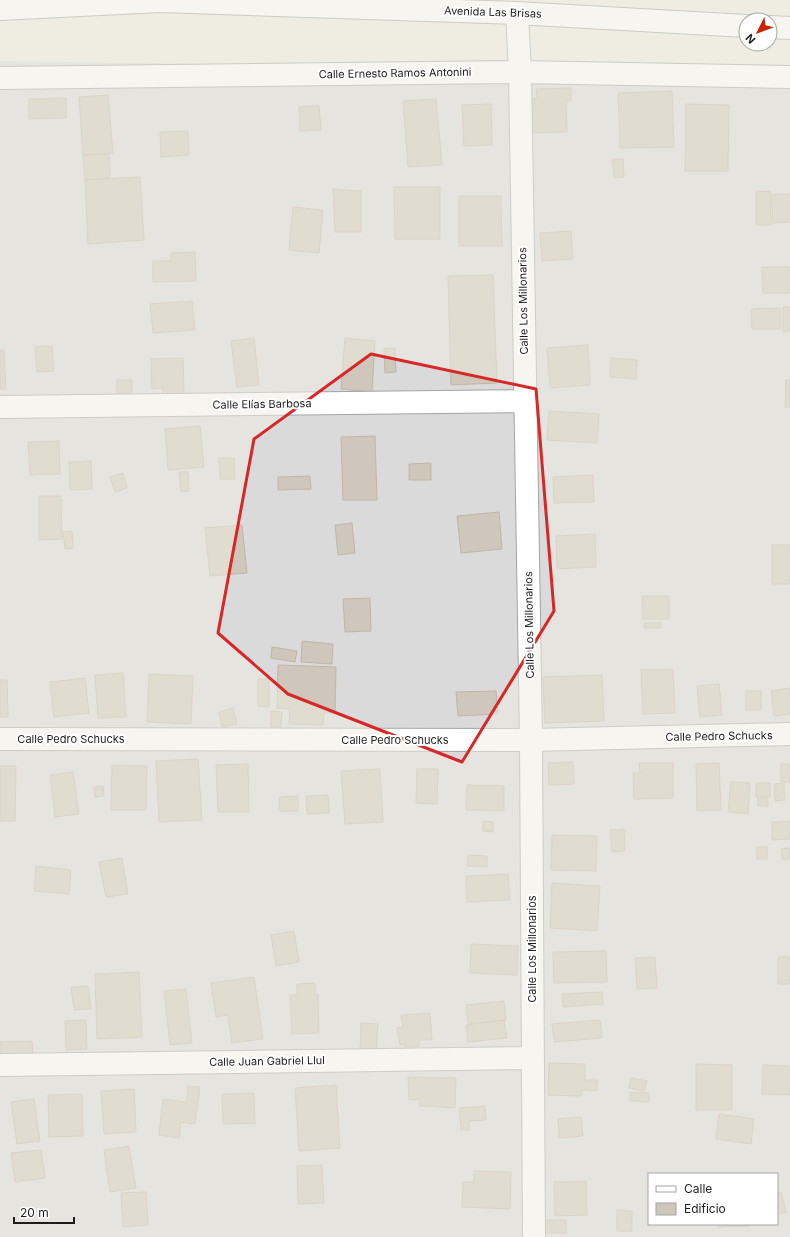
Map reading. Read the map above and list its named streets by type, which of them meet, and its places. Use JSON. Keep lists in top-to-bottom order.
{
  "streets": {
    "street": [
      "Avenida Las Brisas",
      "Calle Ernesto Ramos Antonini",
      "Calle Los Millonarios",
      "Calle Elías Barbosa",
      "Calle Pedro Schucks",
      "Calle Juan Gabriel Llul"
    ]
  },
  "crossings": [
    ["Avenida Las Brisas", "Calle Los Millonarios"],
    ["Calle Ernesto Ramos Antonini", "Calle Los Millonarios"],
    ["Calle Los Millonarios", "Calle Elías Barbosa"],
    ["Calle Los Millonarios", "Calle Pedro Schucks"],
    ["Calle Los Millonarios", "Calle Juan Gabriel Llul"]
  ],
  "legend": ["Calle", "Edificio"],
  "scale_bar": "20 m",
  "north": "bottom left"
}
